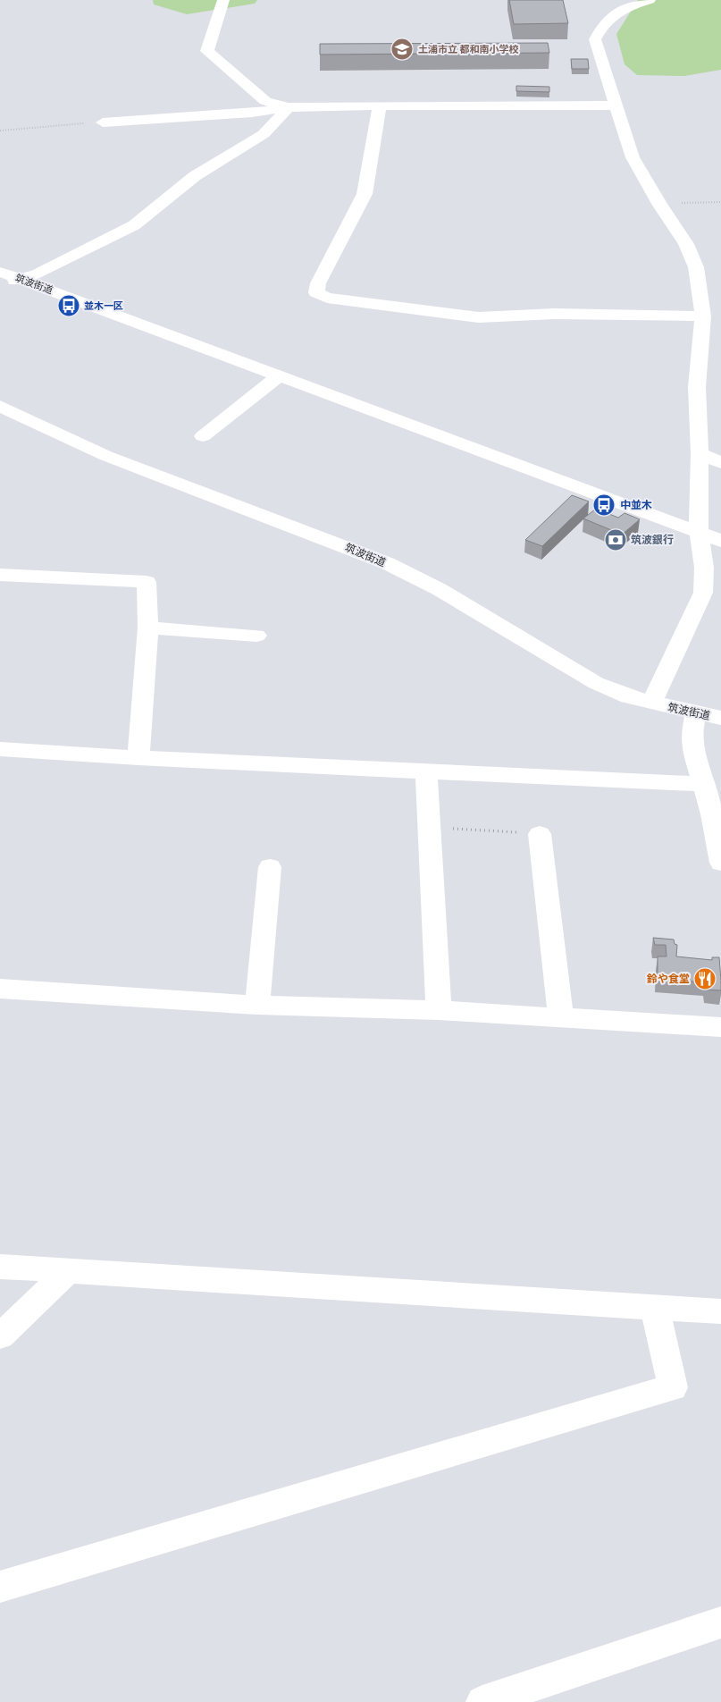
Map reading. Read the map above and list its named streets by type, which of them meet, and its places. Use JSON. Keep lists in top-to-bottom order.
{
  "streets": {
    "street": ["筑波街道"]
  },
  "places": {
    "school or university": ["土浦市立 都和南小学校"],
    "bus stop": ["並木一区", "中並木"],
    "bank": ["筑波銀行"],
    "restaurant": ["鈴や食堂"]
  }
}
